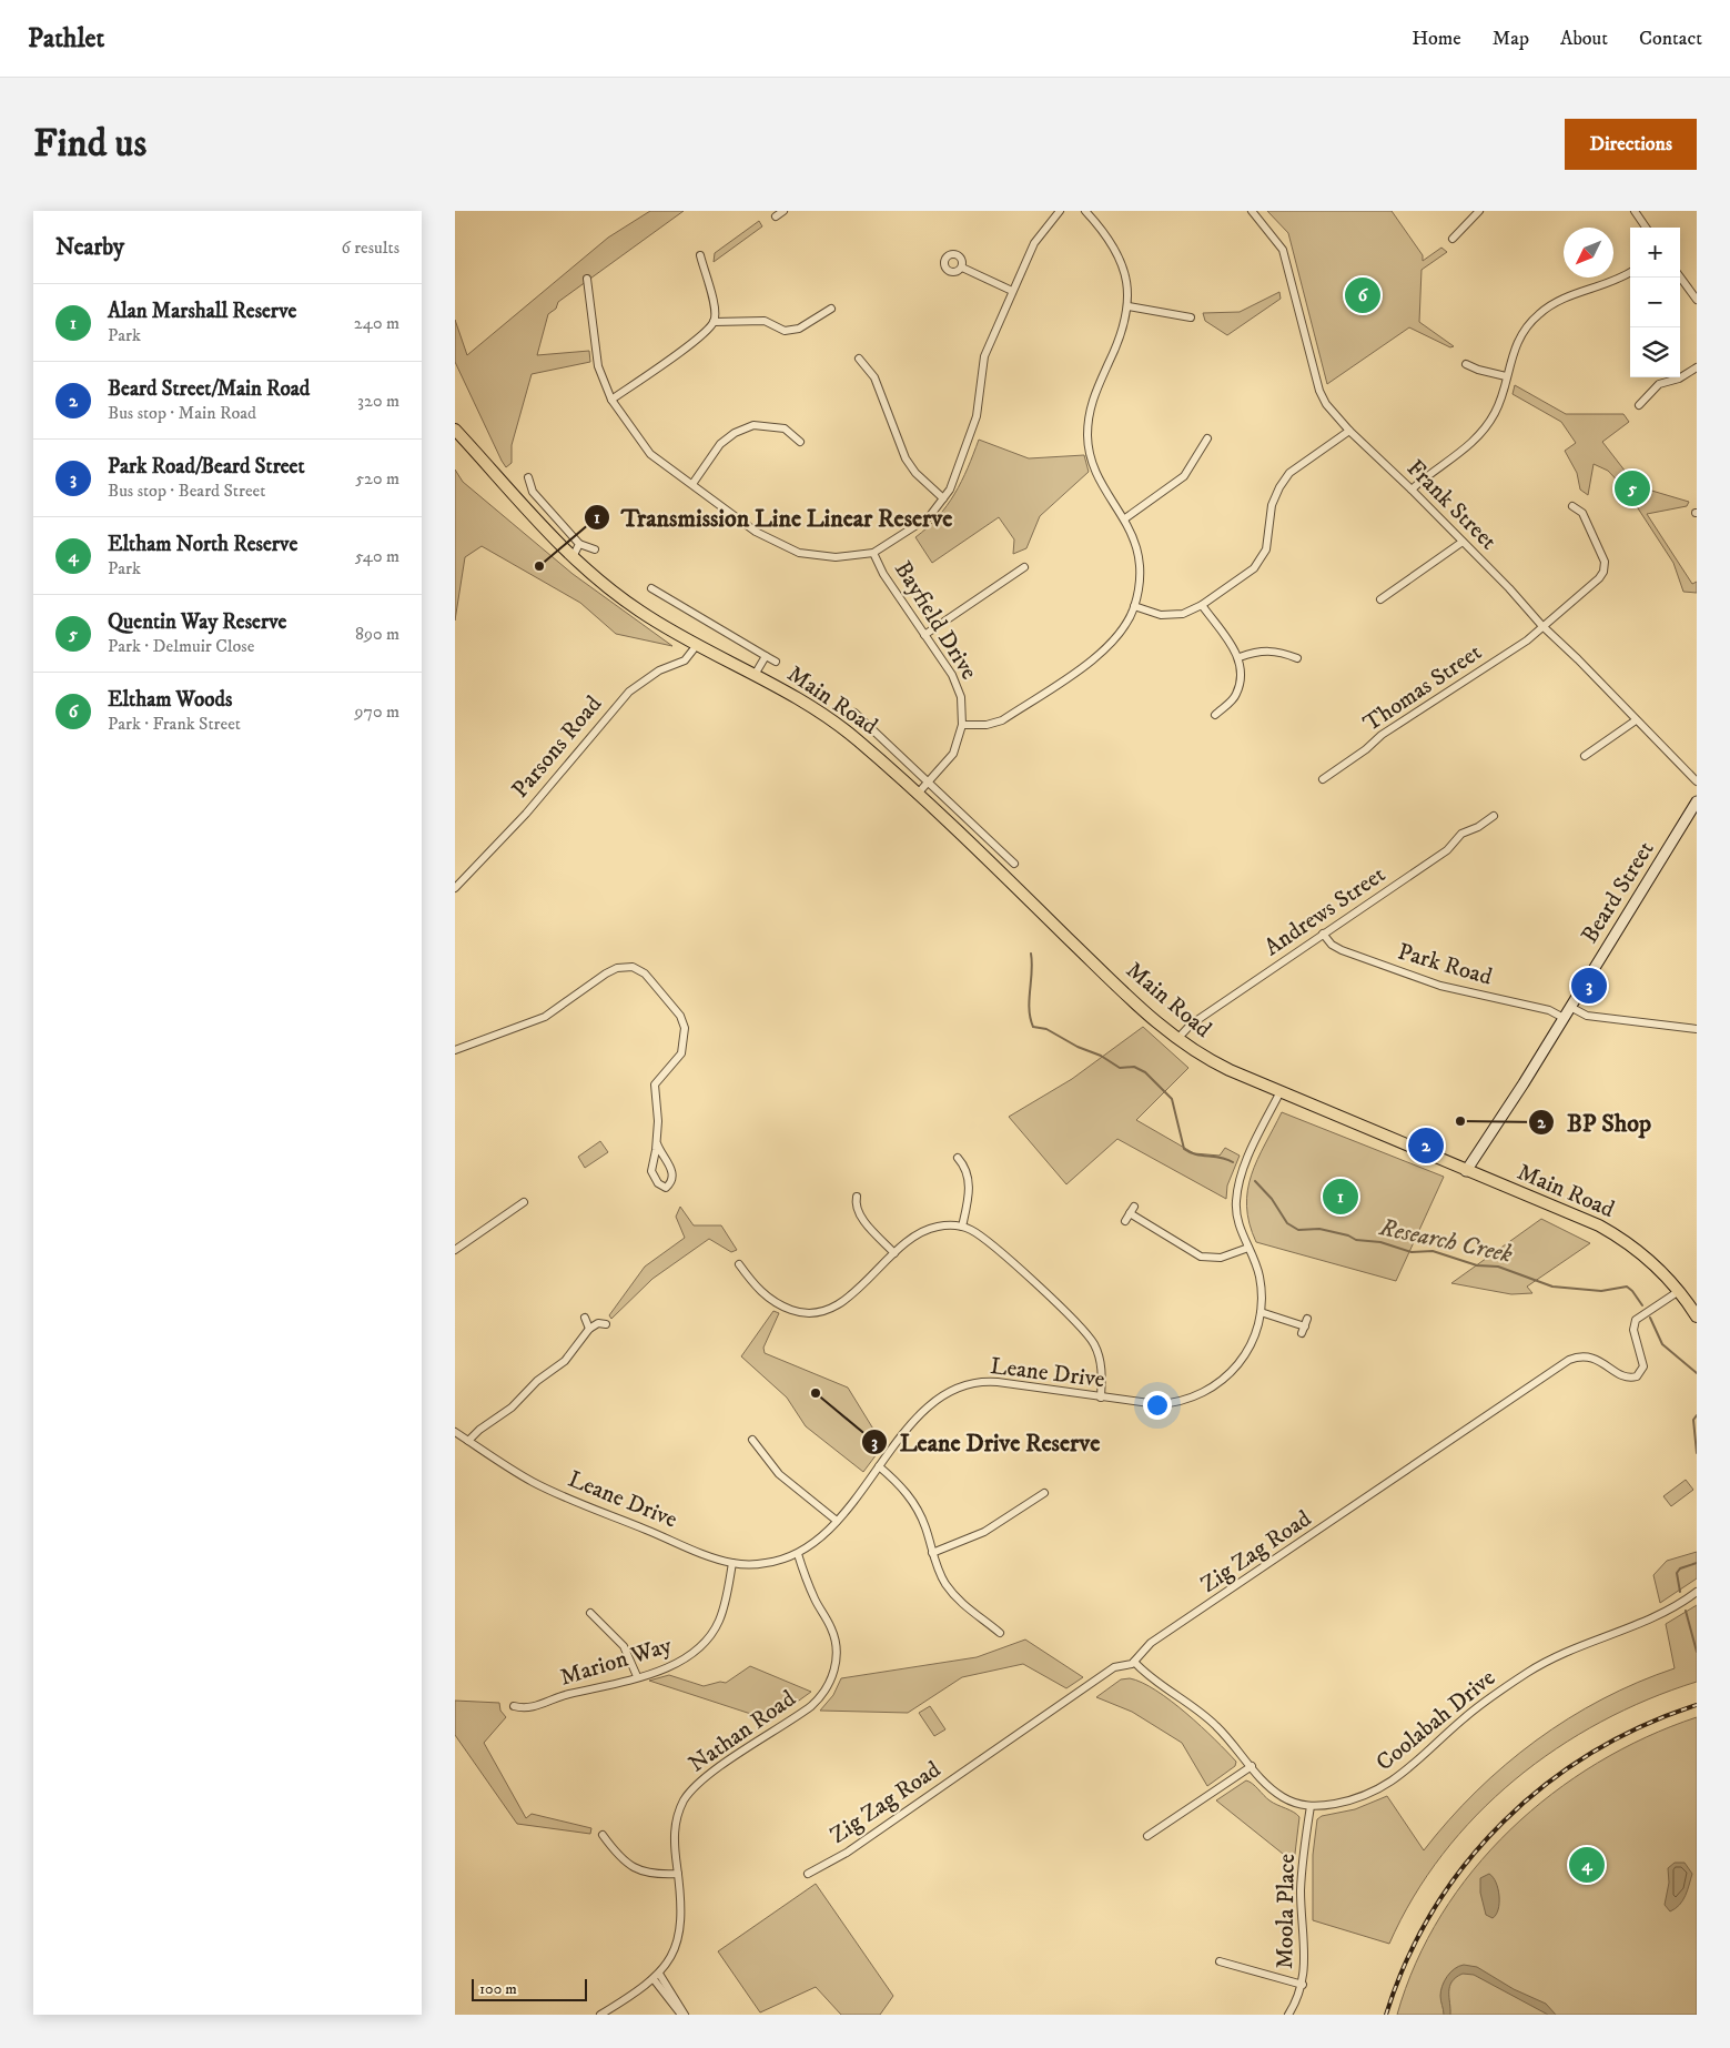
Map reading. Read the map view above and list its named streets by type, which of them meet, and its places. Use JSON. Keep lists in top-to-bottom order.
{
  "streets": {
    "main road": ["Main Road"],
    "street": [
      "Frank Street",
      "Bayfield Drive",
      "Thomas Street",
      "Parsons Road",
      "Beard Street",
      "Andrews Street",
      "Park Road",
      "Leane Drive",
      "Zig Zag Road",
      "Marion Way",
      "Coolabah Drive",
      "Nathan Road",
      "Moola Place"
    ]
  },
  "crossings": [
    ["Frank Street", "Thomas Street"],
    ["Bayfield Drive", "Main Road"],
    ["Main Road", "Parsons Road"],
    ["Main Road", "Beard Street"],
    ["Main Road", "Andrews Street"],
    ["Main Road", "Leane Drive"],
    ["Main Road", "Zig Zag Road"],
    ["Beard Street", "Park Road"],
    ["Andrews Street", "Park Road"],
    ["Leane Drive", "Marion Way"],
    ["Leane Drive", "Nathan Road"],
    ["Zig Zag Road", "Coolabah Drive"],
    ["Coolabah Drive", "Moola Place"]
  ],
  "water": ["Research Creek"],
  "places": ["Transmission Line Linear Reserve", "BP Shop", "Leane Drive Reserve"],
  "scale_bar": "100 m",
  "north": "bottom left",
  "page": {
    "header": "Pathlet",
    "nav": [
      "Home",
      "Map",
      "About",
      "Contact"
    ],
    "buttons": "Directions",
    "title": "Find us",
    "heading": ["Nearby", "6 results"],
    "map_buttons": ["+", "−"],
    "pins": [
      "6",
      "5",
      "3",
      "2",
      "1",
      "4"
    ],
    "list": [
      {
        "mark": "1",
        "name": "Alan Marshall Reserve",
        "note": "Park",
        "value": "240 m"
      },
      {
        "mark": "2",
        "name": "Beard Street/Main Road",
        "note": "Bus stop · Main Road",
        "value": "320 m"
      },
      {
        "mark": "3",
        "name": "Park Road/Beard Street",
        "note": "Bus stop · Beard Street",
        "value": "520 m"
      },
      {
        "mark": "4",
        "name": "Eltham North Reserve",
        "note": "Park",
        "value": "540 m"
      },
      {
        "mark": "5",
        "name": "Quentin Way Reserve",
        "note": "Park · Delmuir Close",
        "value": "890 m"
      },
      {
        "mark": "6",
        "name": "Eltham Woods",
        "note": "Park · Frank Street",
        "value": "970 m"
      }
    ],
    "scale": "100 m"
  }
}
